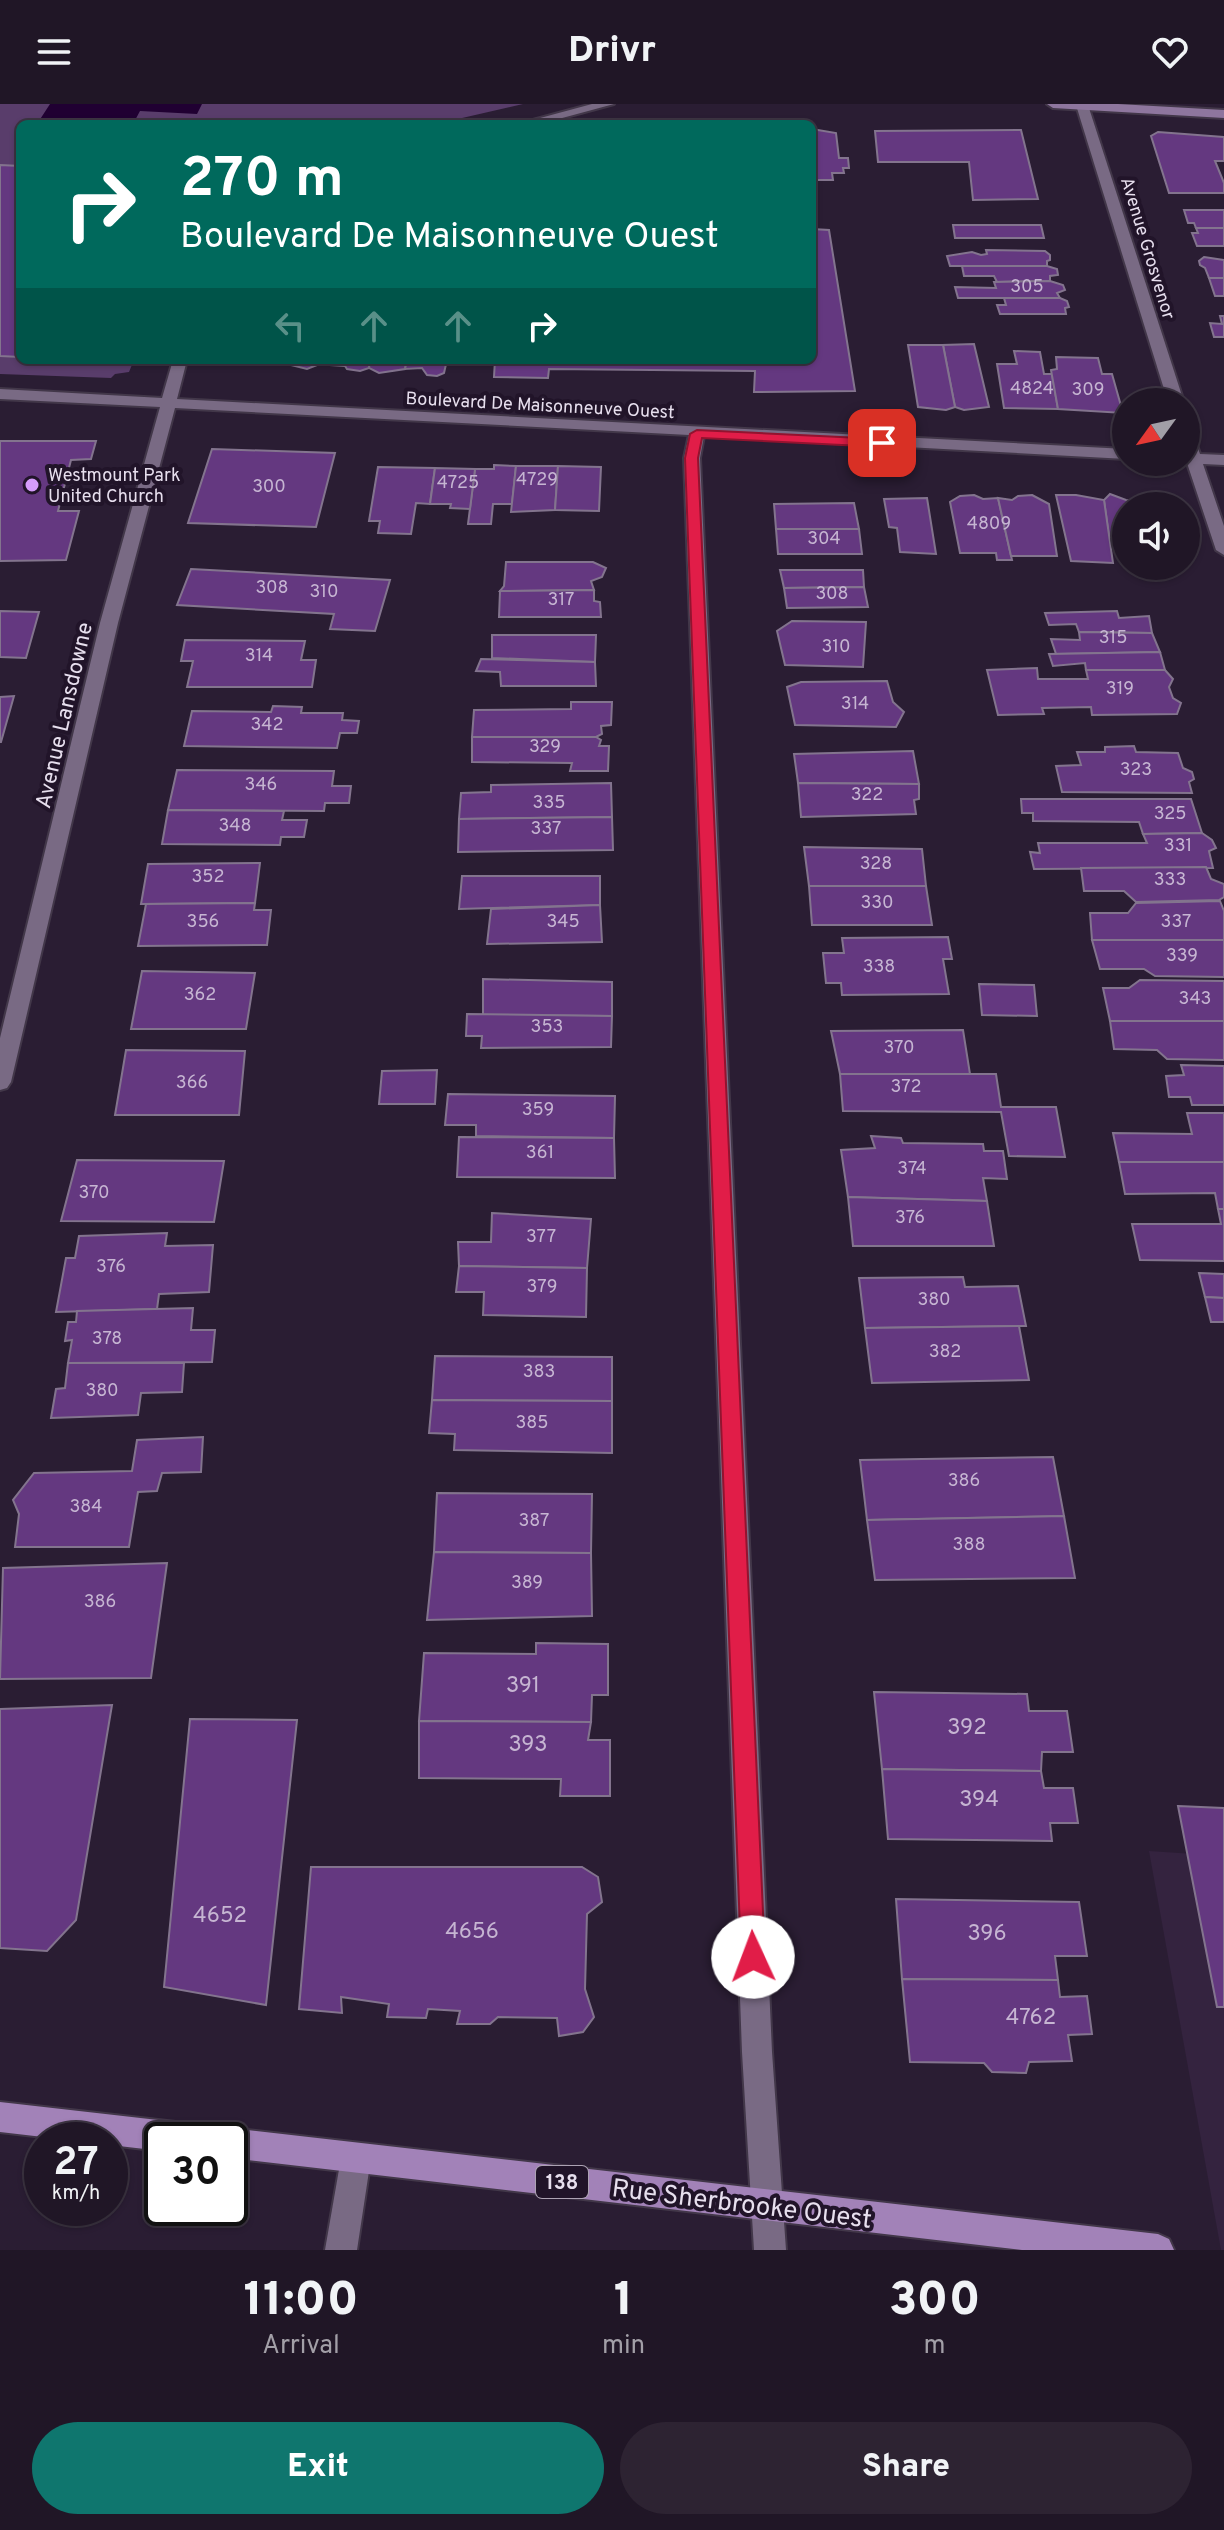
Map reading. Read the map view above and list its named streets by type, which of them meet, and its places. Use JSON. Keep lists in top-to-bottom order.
{
  "streets": {
    "main road": ["138", "Rue Sherbrooke Ouest"],
    "street": ["Avenue Grosvenor", "Boulevard De Maisonneuve Ouest", "Avenue Lansdowne"]
  },
  "crossings": [
    ["Boulevard De Maisonneuve Ouest", "Avenue Lansdowne"]
  ],
  "places": ["Westmount Park United Church"],
  "house_numbers": [
    "305",
    "4824",
    "309",
    "4729",
    "4725",
    "300",
    "4809",
    "304",
    "308",
    "310",
    "308",
    "317",
    "315",
    "310",
    "314",
    "319",
    "314",
    "342",
    "329",
    "323",
    "346",
    "322",
    "335",
    "325",
    "348",
    "337",
    "331",
    "328",
    "352",
    "333",
    "330",
    "356",
    "345",
    "337",
    "339",
    "338",
    "362",
    "343",
    "353",
    "370",
    "366",
    "372",
    "359",
    "361",
    "374",
    "370",
    "376",
    "377",
    "376",
    "379",
    "380",
    "378",
    "382",
    "383",
    "380",
    "385",
    "386",
    "384",
    "387",
    "388",
    "389",
    "386",
    "391",
    "392",
    "393",
    "394",
    "4652",
    "4656",
    "396",
    "4762"
  ],
  "north": "bottom left",
  "page": {
    "header": "Drivr",
    "turn": ["270 m", "Boulevard De Maisonneuve Ouest"],
    "speed": "27 km/h",
    "limit": "30",
    "eta": [
      "11:00",
      "Arrival",
      "1",
      "min",
      "300",
      "m"
    ],
    "buttons": ["Exit", "Share"]
  }
}
